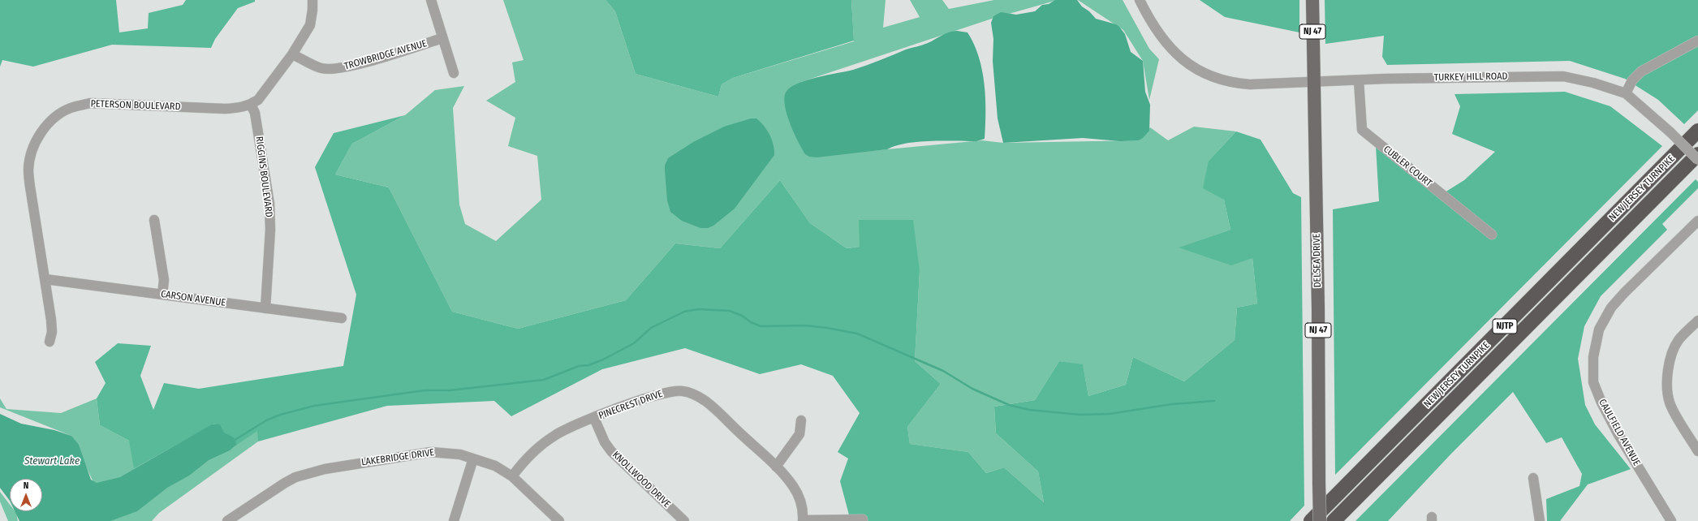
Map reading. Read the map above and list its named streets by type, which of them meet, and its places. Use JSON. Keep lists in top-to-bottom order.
{
  "streets": {
    "highway": ["NEW JERSEY TURNPIKE", "NJTP"],
    "main road": ["NJ 47", "DELSEA DRIVE"],
    "street": [
      "TROWBRIDGE AVENUE",
      "TURKEY HILL ROAD",
      "PETERSON BOULEVARD",
      "CUBLER COURT",
      "RIGGINS BOULEVARD",
      "CARSON AVENUE",
      "PINECREST DRIVE",
      "CAULFIELD AVENUE",
      "LAKEBRIDGE DRIVE",
      "KNOLLWOOD DRIVE"
    ]
  },
  "crossings": [
    ["TROWBRIDGE AVENUE", "PETERSON BOULEVARD"],
    ["TURKEY HILL ROAD", "CUBLER COURT"],
    ["TURKEY HILL ROAD", "DELSEA DRIVE"],
    ["PETERSON BOULEVARD", "RIGGINS BOULEVARD"],
    ["PETERSON BOULEVARD", "CARSON AVENUE"],
    ["RIGGINS BOULEVARD", "CARSON AVENUE"],
    ["PINECREST DRIVE", "LAKEBRIDGE DRIVE"],
    ["PINECREST DRIVE", "KNOLLWOOD DRIVE"]
  ],
  "water": ["Stewart Lake"],
  "north": "top"
}
